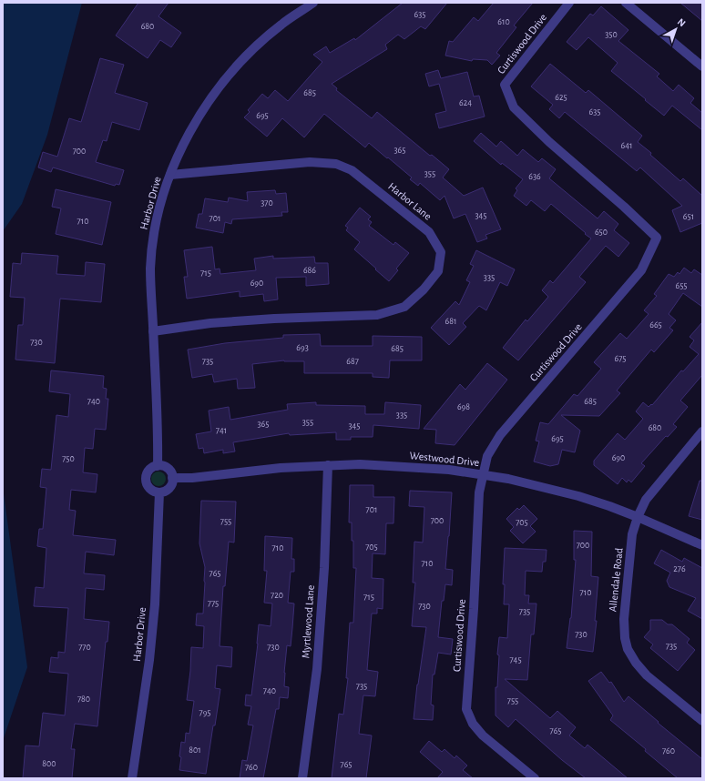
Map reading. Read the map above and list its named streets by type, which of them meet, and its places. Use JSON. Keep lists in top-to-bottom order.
{
  "streets": {
    "street": [
      "Curtiswood Drive",
      "Harbor Lane",
      "Harbor Drive",
      "Westwood Drive",
      "Allendale Road",
      "Myrtlewood Lane"
    ]
  },
  "crossings": [
    ["Curtiswood Drive", "Westwood Drive"],
    ["Harbor Lane", "Harbor Drive"],
    ["Harbor Drive", "Westwood Drive"],
    ["Westwood Drive", "Allendale Road"],
    ["Westwood Drive", "Myrtlewood Lane"]
  ],
  "house_numbers": [
    "635",
    "610",
    "680",
    "350",
    "685",
    "625",
    "624",
    "635",
    "695",
    "641",
    "365",
    "700",
    "355",
    "636",
    "370",
    "345",
    "651",
    "701",
    "710",
    "650",
    "686",
    "715",
    "335",
    "690",
    "655",
    "681",
    "665",
    "730",
    "693",
    "685",
    "675",
    "735",
    "687",
    "740",
    "685",
    "698",
    "335",
    "355",
    "365",
    "345",
    "680",
    "741",
    "695",
    "690",
    "750",
    "701",
    "700",
    "755",
    "705",
    "700",
    "705",
    "710",
    "710",
    "276",
    "765",
    "710",
    "720",
    "715",
    "775",
    "730",
    "735",
    "730",
    "735",
    "770",
    "730",
    "745",
    "735",
    "740",
    "780",
    "755",
    "795",
    "765",
    "801",
    "760",
    "800",
    "765",
    "760"
  ],
  "north": "top right"
}
